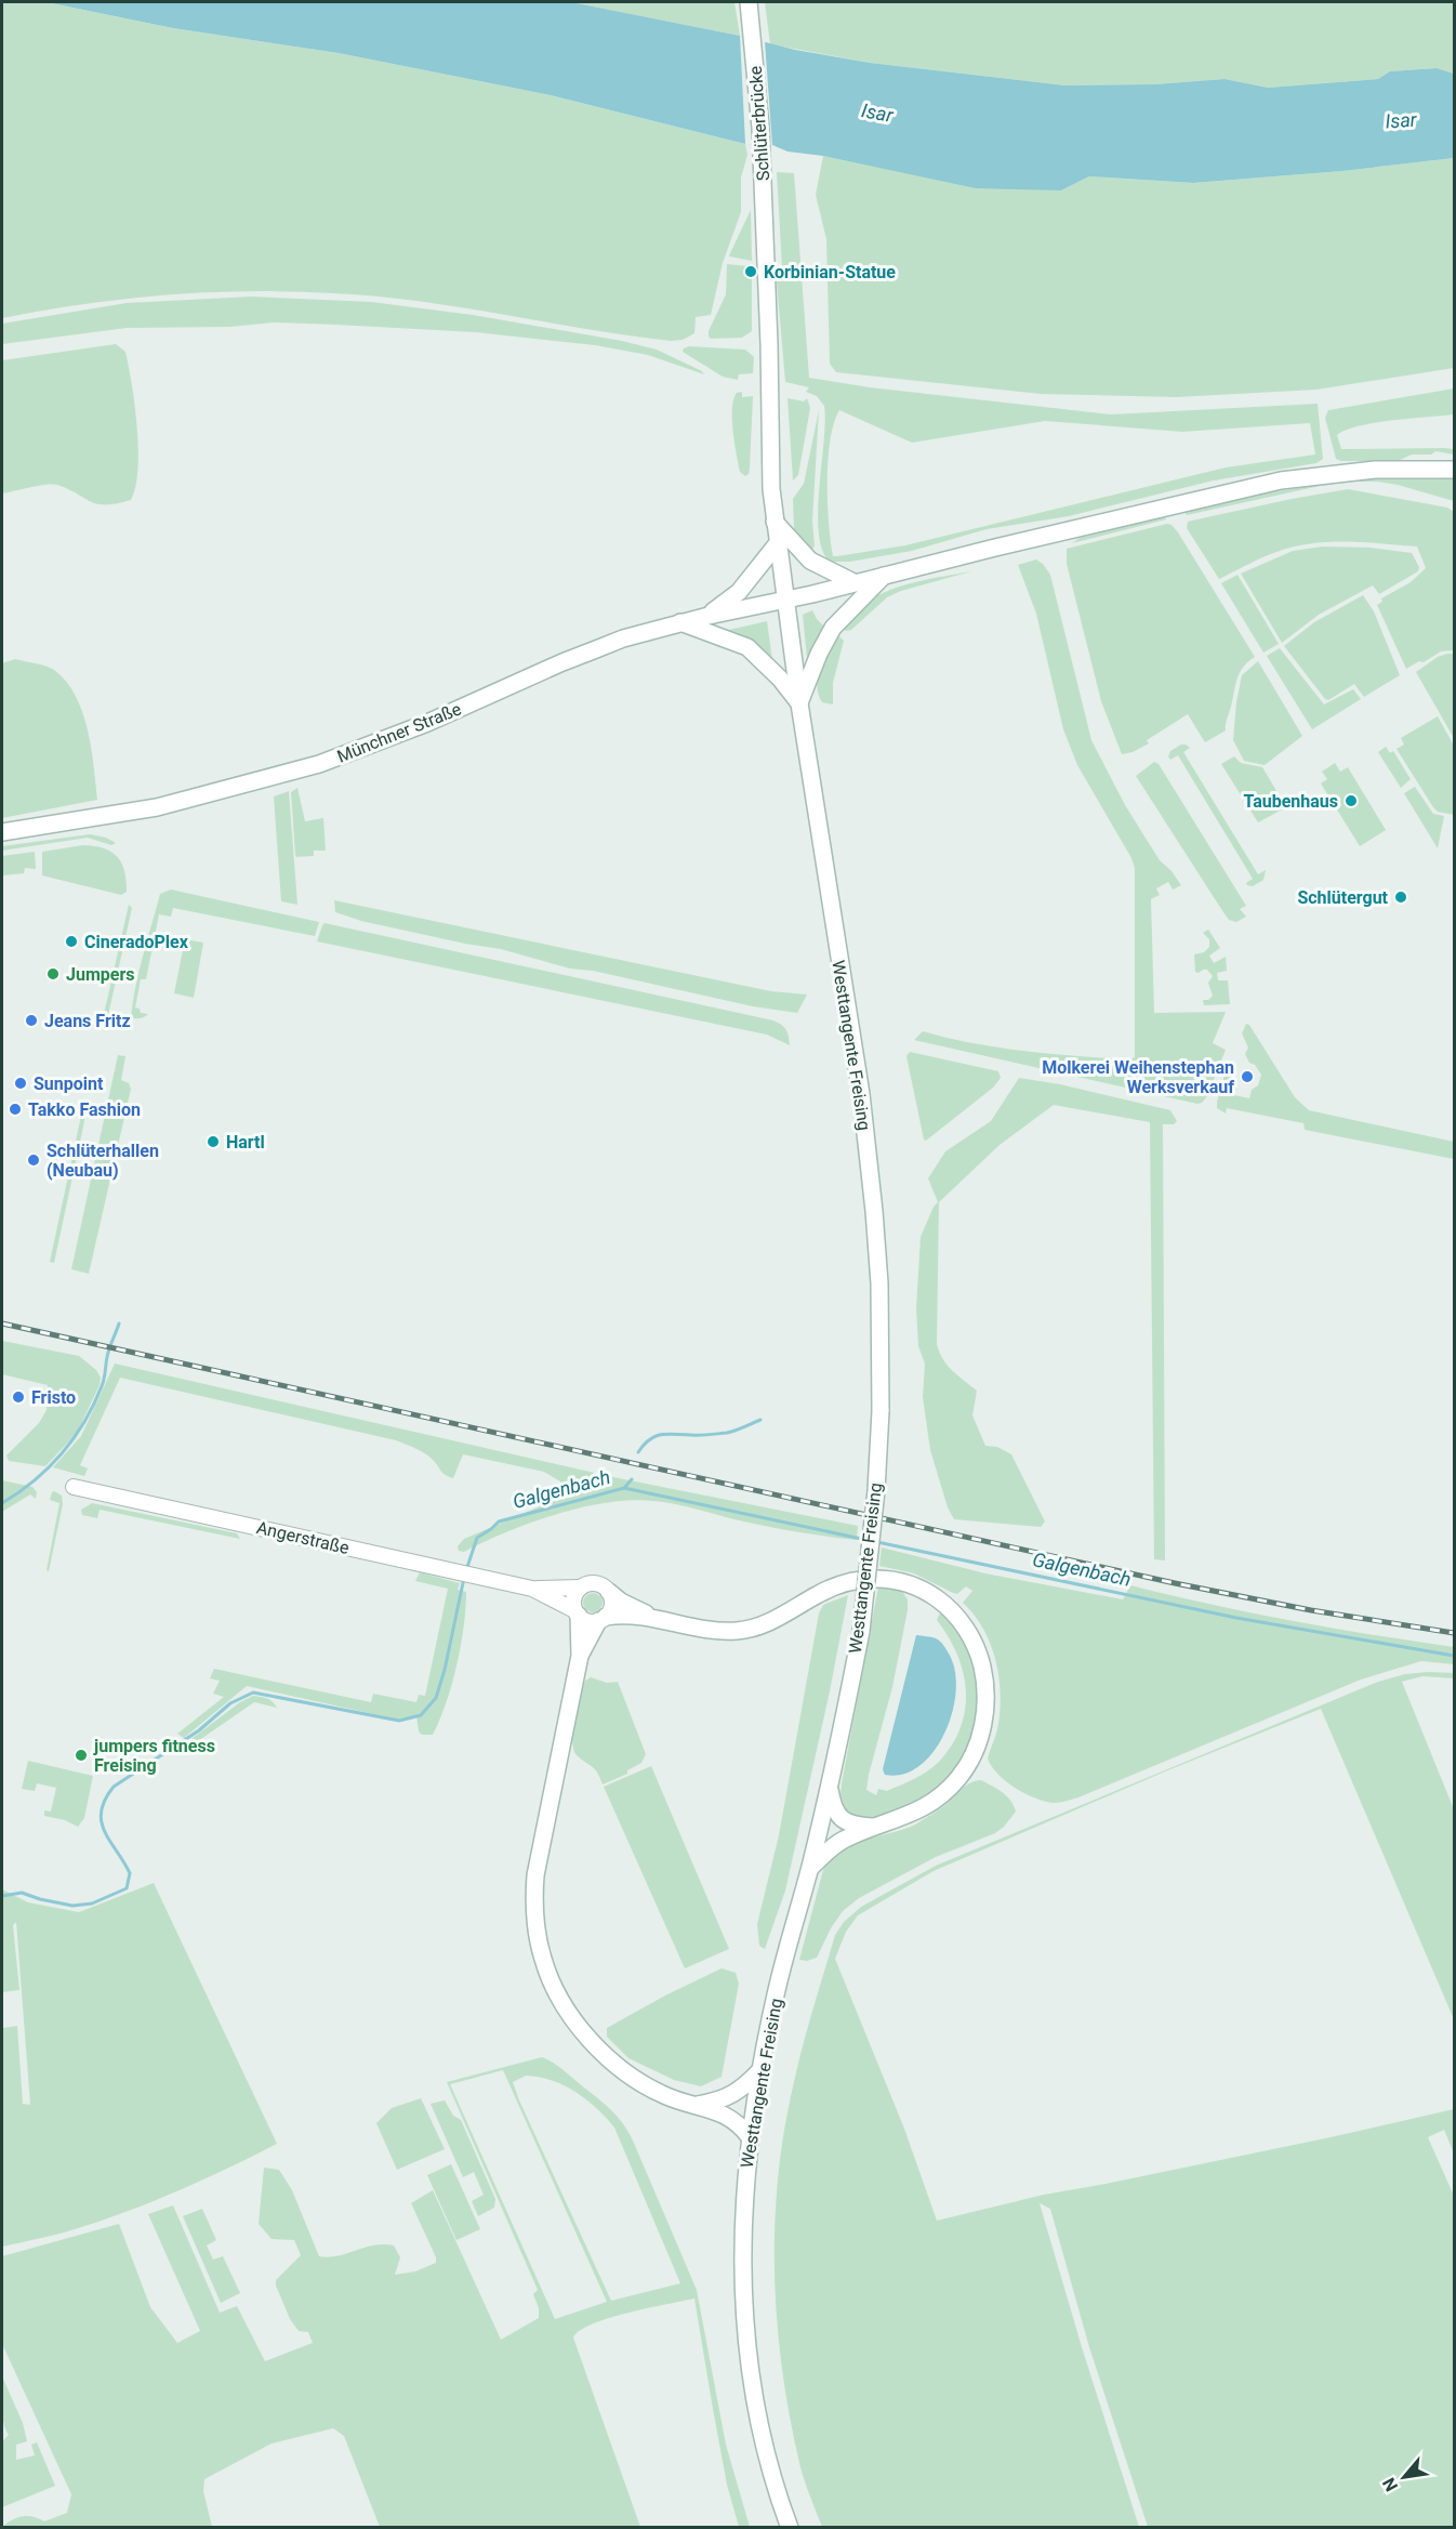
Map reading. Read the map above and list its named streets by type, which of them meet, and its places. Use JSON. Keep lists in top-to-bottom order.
{
  "streets": {
    "main road": ["Schlüterbrücke", "Münchner Straße", "Westtangente Freising"],
    "street": ["Angerstraße"]
  },
  "crossings": [
    ["Schlüterbrücke", "Westtangente Freising"],
    ["Münchner Straße", "Westtangente Freising"]
  ],
  "water": ["Isar", "Galgenbach"],
  "places": [
    "Korbinian-Statue",
    "Taubenhaus",
    "Schlütergut",
    "CineradoPlex",
    "Jumpers",
    "Jeans Fritz",
    "Molkerei Weihenstephan Werksverkauf",
    "Sunpoint",
    "Takko Fashion",
    "Hartl",
    "Schlüterhallen (Neubau)",
    "Fristo",
    "jumpers fitness Freising"
  ],
  "north": "bottom left"
}
